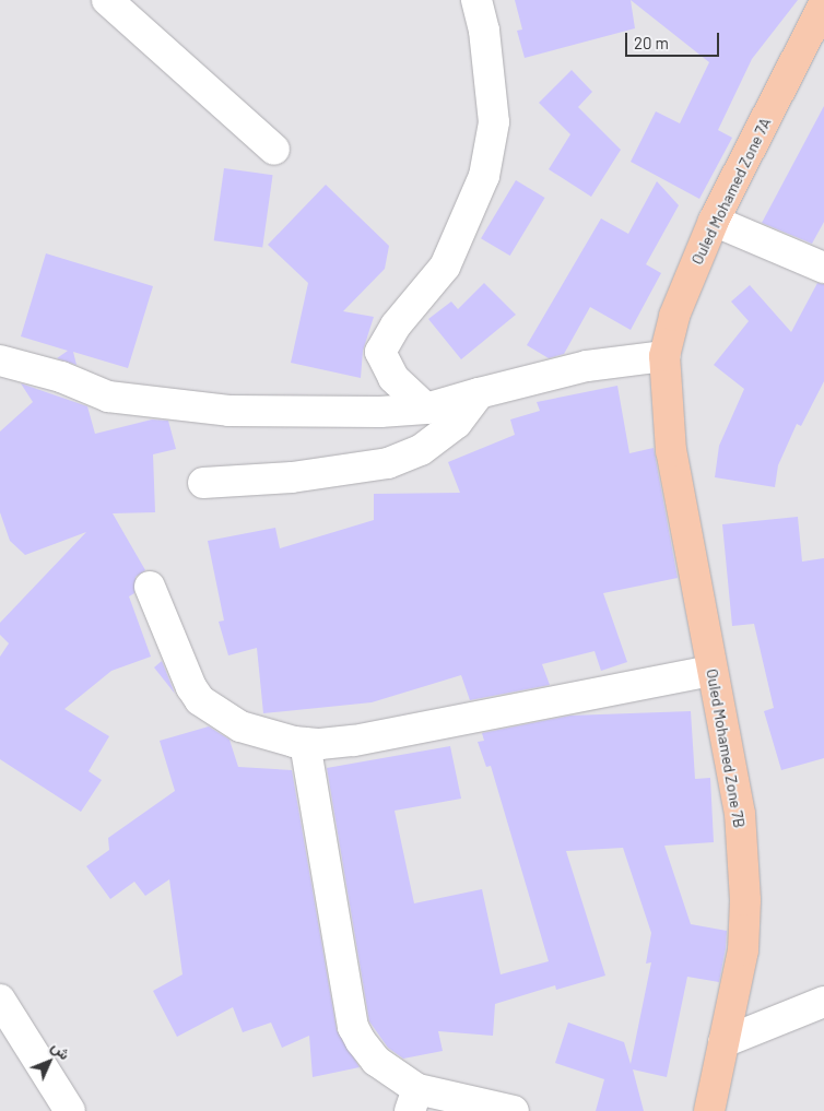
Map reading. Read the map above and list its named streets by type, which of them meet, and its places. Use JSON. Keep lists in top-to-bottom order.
{
  "streets": {
    "main road": ["Ouled Mohamed Zone 7A", "Ouled Mohamed Zone 7B"]
  },
  "crossings": [
    ["Ouled Mohamed Zone 7A", "Ouled Mohamed Zone 7B"]
  ],
  "scale_bar": "20 m",
  "north": "top right"
}
